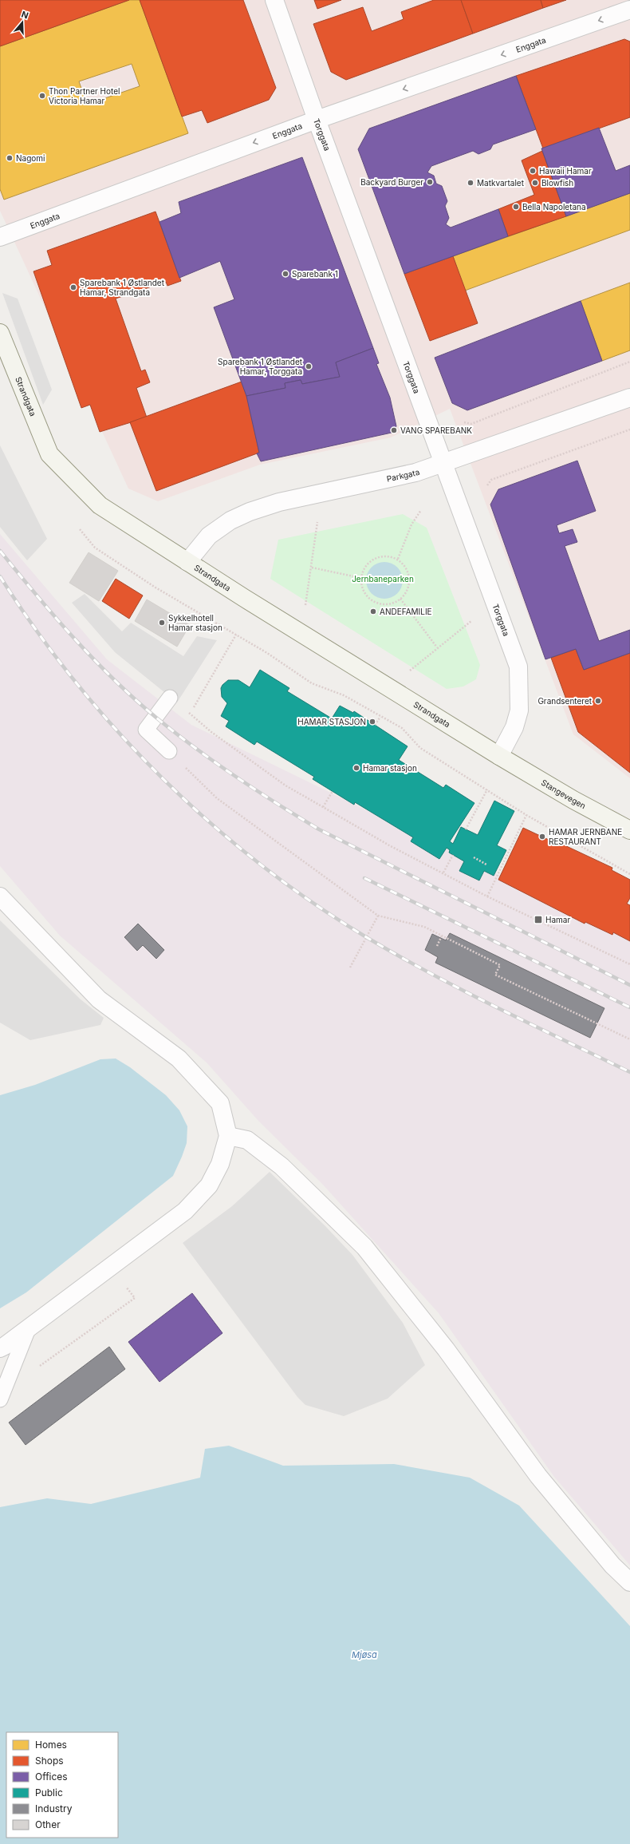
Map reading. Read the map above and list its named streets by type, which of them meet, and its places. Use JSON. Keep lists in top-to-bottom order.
{
  "streets": {
    "main road": ["Strandgata", "Stangevegen"],
    "street": ["Enggata", "Torggata", "Parkgata"]
  },
  "crossings": [
    ["Enggata", "Torggata"],
    ["Torggata", "Strandgata"],
    ["Torggata", "Parkgata"],
    ["Torggata", "Stangevegen"],
    ["Strandgata", "Parkgata"],
    ["Strandgata", "Stangevegen"]
  ],
  "one_way": ["Enggata"],
  "water": ["Mjøsa"],
  "parks": ["Jernbaneparken"],
  "places": {
    "other": [
      "Thon Partner Hotel Victoria Hamar",
      "Nagomi",
      "Hawaii Hamar",
      "Backyard Burger",
      "Matkvartalet",
      "Blowfish",
      "Bella Napoletana",
      "Sparebank 1",
      "Sparebank 1 Østlandet Hamar, Strandgata",
      "Sparebank 1 Østlandet Hamar, Torggata",
      "VANG SPAREBANK",
      "ANDEFAMILIE",
      "Sykkelhotell Hamar stasjon",
      "Grandsenteret",
      "HAMAR STASJON",
      "Hamar stasjon",
      "HAMAR JERNBANE RESTAURANT"
    ],
    "transit": ["Hamar"]
  },
  "legend": [
    "Homes",
    "Shops",
    "Offices",
    "Public",
    "Industry",
    "Other"
  ],
  "north": "top"
}
